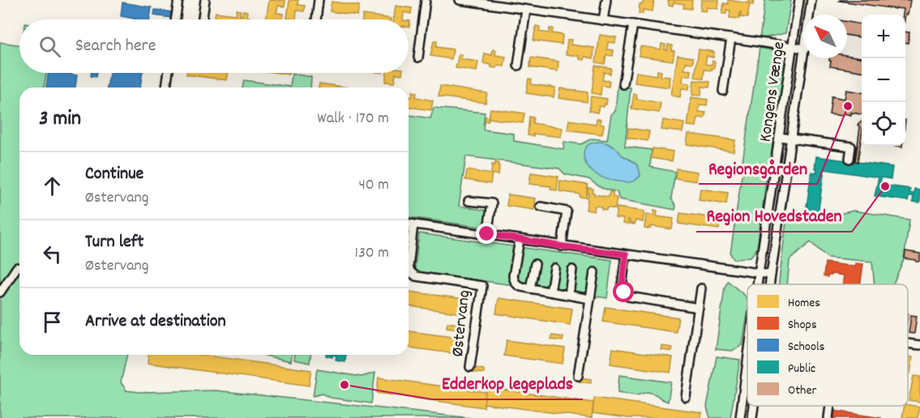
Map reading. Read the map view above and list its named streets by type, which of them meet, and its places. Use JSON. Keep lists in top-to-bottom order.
{
  "streets": {
    "street": ["Kongens Vænge", "Østervang"]
  },
  "places": ["Regionsgården", "Region Hovedstaden", "Edderkop legeplads"],
  "legend": [
    "Homes",
    "Shops",
    "Schools",
    "Public",
    "Other"
  ],
  "north": "top left",
  "page": {
    "map_buttons": ["+", "−"],
    "search": "Search here",
    "heading": ["3 min", "Walk · 170 m"],
    "list": [
      ["Continue", "Østervang", "40 m"],
      ["Turn left", "Østervang", "130 m"],
      "Arrive at destination"
    ]
  }
}
